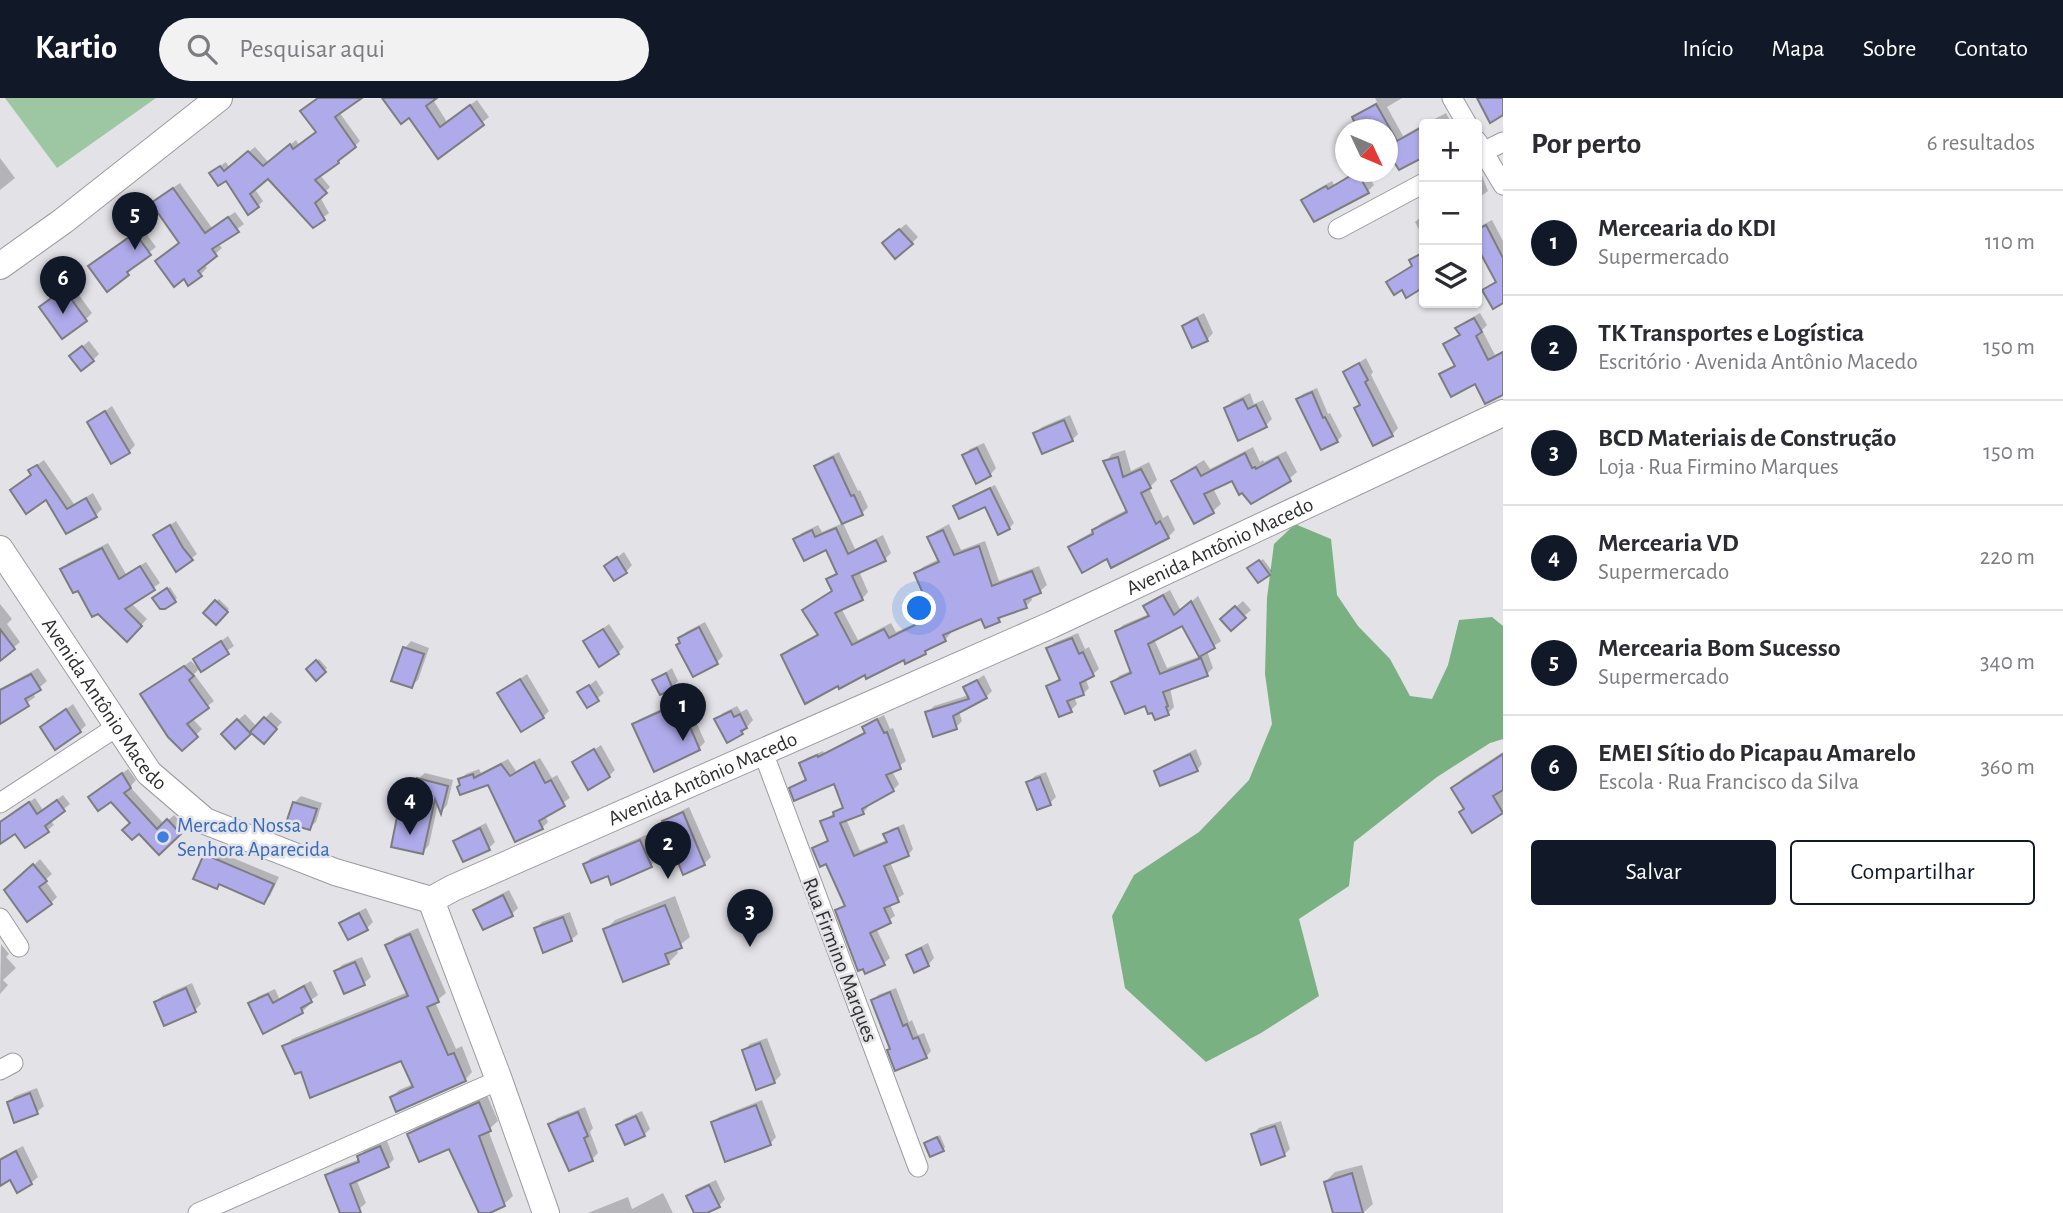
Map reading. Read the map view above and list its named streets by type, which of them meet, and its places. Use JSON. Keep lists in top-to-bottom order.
{
  "streets": {
    "street": ["Avenida Antônio Macedo", "Rua Firmino Marques"]
  },
  "crossings": [
    ["Avenida Antônio Macedo", "Rua Firmino Marques"]
  ],
  "places": ["Mercado Nossa Senhora Aparecida"],
  "north": "bottom right",
  "page": {
    "header": "Kartio",
    "search": "Pesquisar aqui",
    "nav": [
      "Início",
      "Mapa",
      "Sobre",
      "Contato"
    ],
    "heading": ["Por perto", "6 resultados"],
    "map_buttons": ["+", "−"],
    "list": [
      {
        "mark": "1",
        "name": "Mercearia do KDI",
        "note": "Supermercado",
        "value": "110 m"
      },
      {
        "mark": "2",
        "name": "TK Transportes e Logística",
        "note": "Escritório · Avenida Antônio Macedo",
        "value": "150 m"
      },
      {
        "mark": "3",
        "name": "BCD Materiais de Construção",
        "note": "Loja · Rua Firmino Marques",
        "value": "150 m"
      },
      {
        "mark": "4",
        "name": "Mercearia VD",
        "note": "Supermercado",
        "value": "220 m"
      },
      {
        "mark": "5",
        "name": "Mercearia Bom Sucesso",
        "note": "Supermercado",
        "value": "340 m"
      },
      {
        "mark": "6",
        "name": "EMEI Sítio do Picapau Amarelo",
        "note": "Escola · Rua Francisco da Silva",
        "value": "360 m"
      }
    ],
    "pins": [
      "5",
      "6",
      "1",
      "4",
      "2",
      "3"
    ],
    "buttons": ["Salvar", "Compartilhar"]
  }
}
